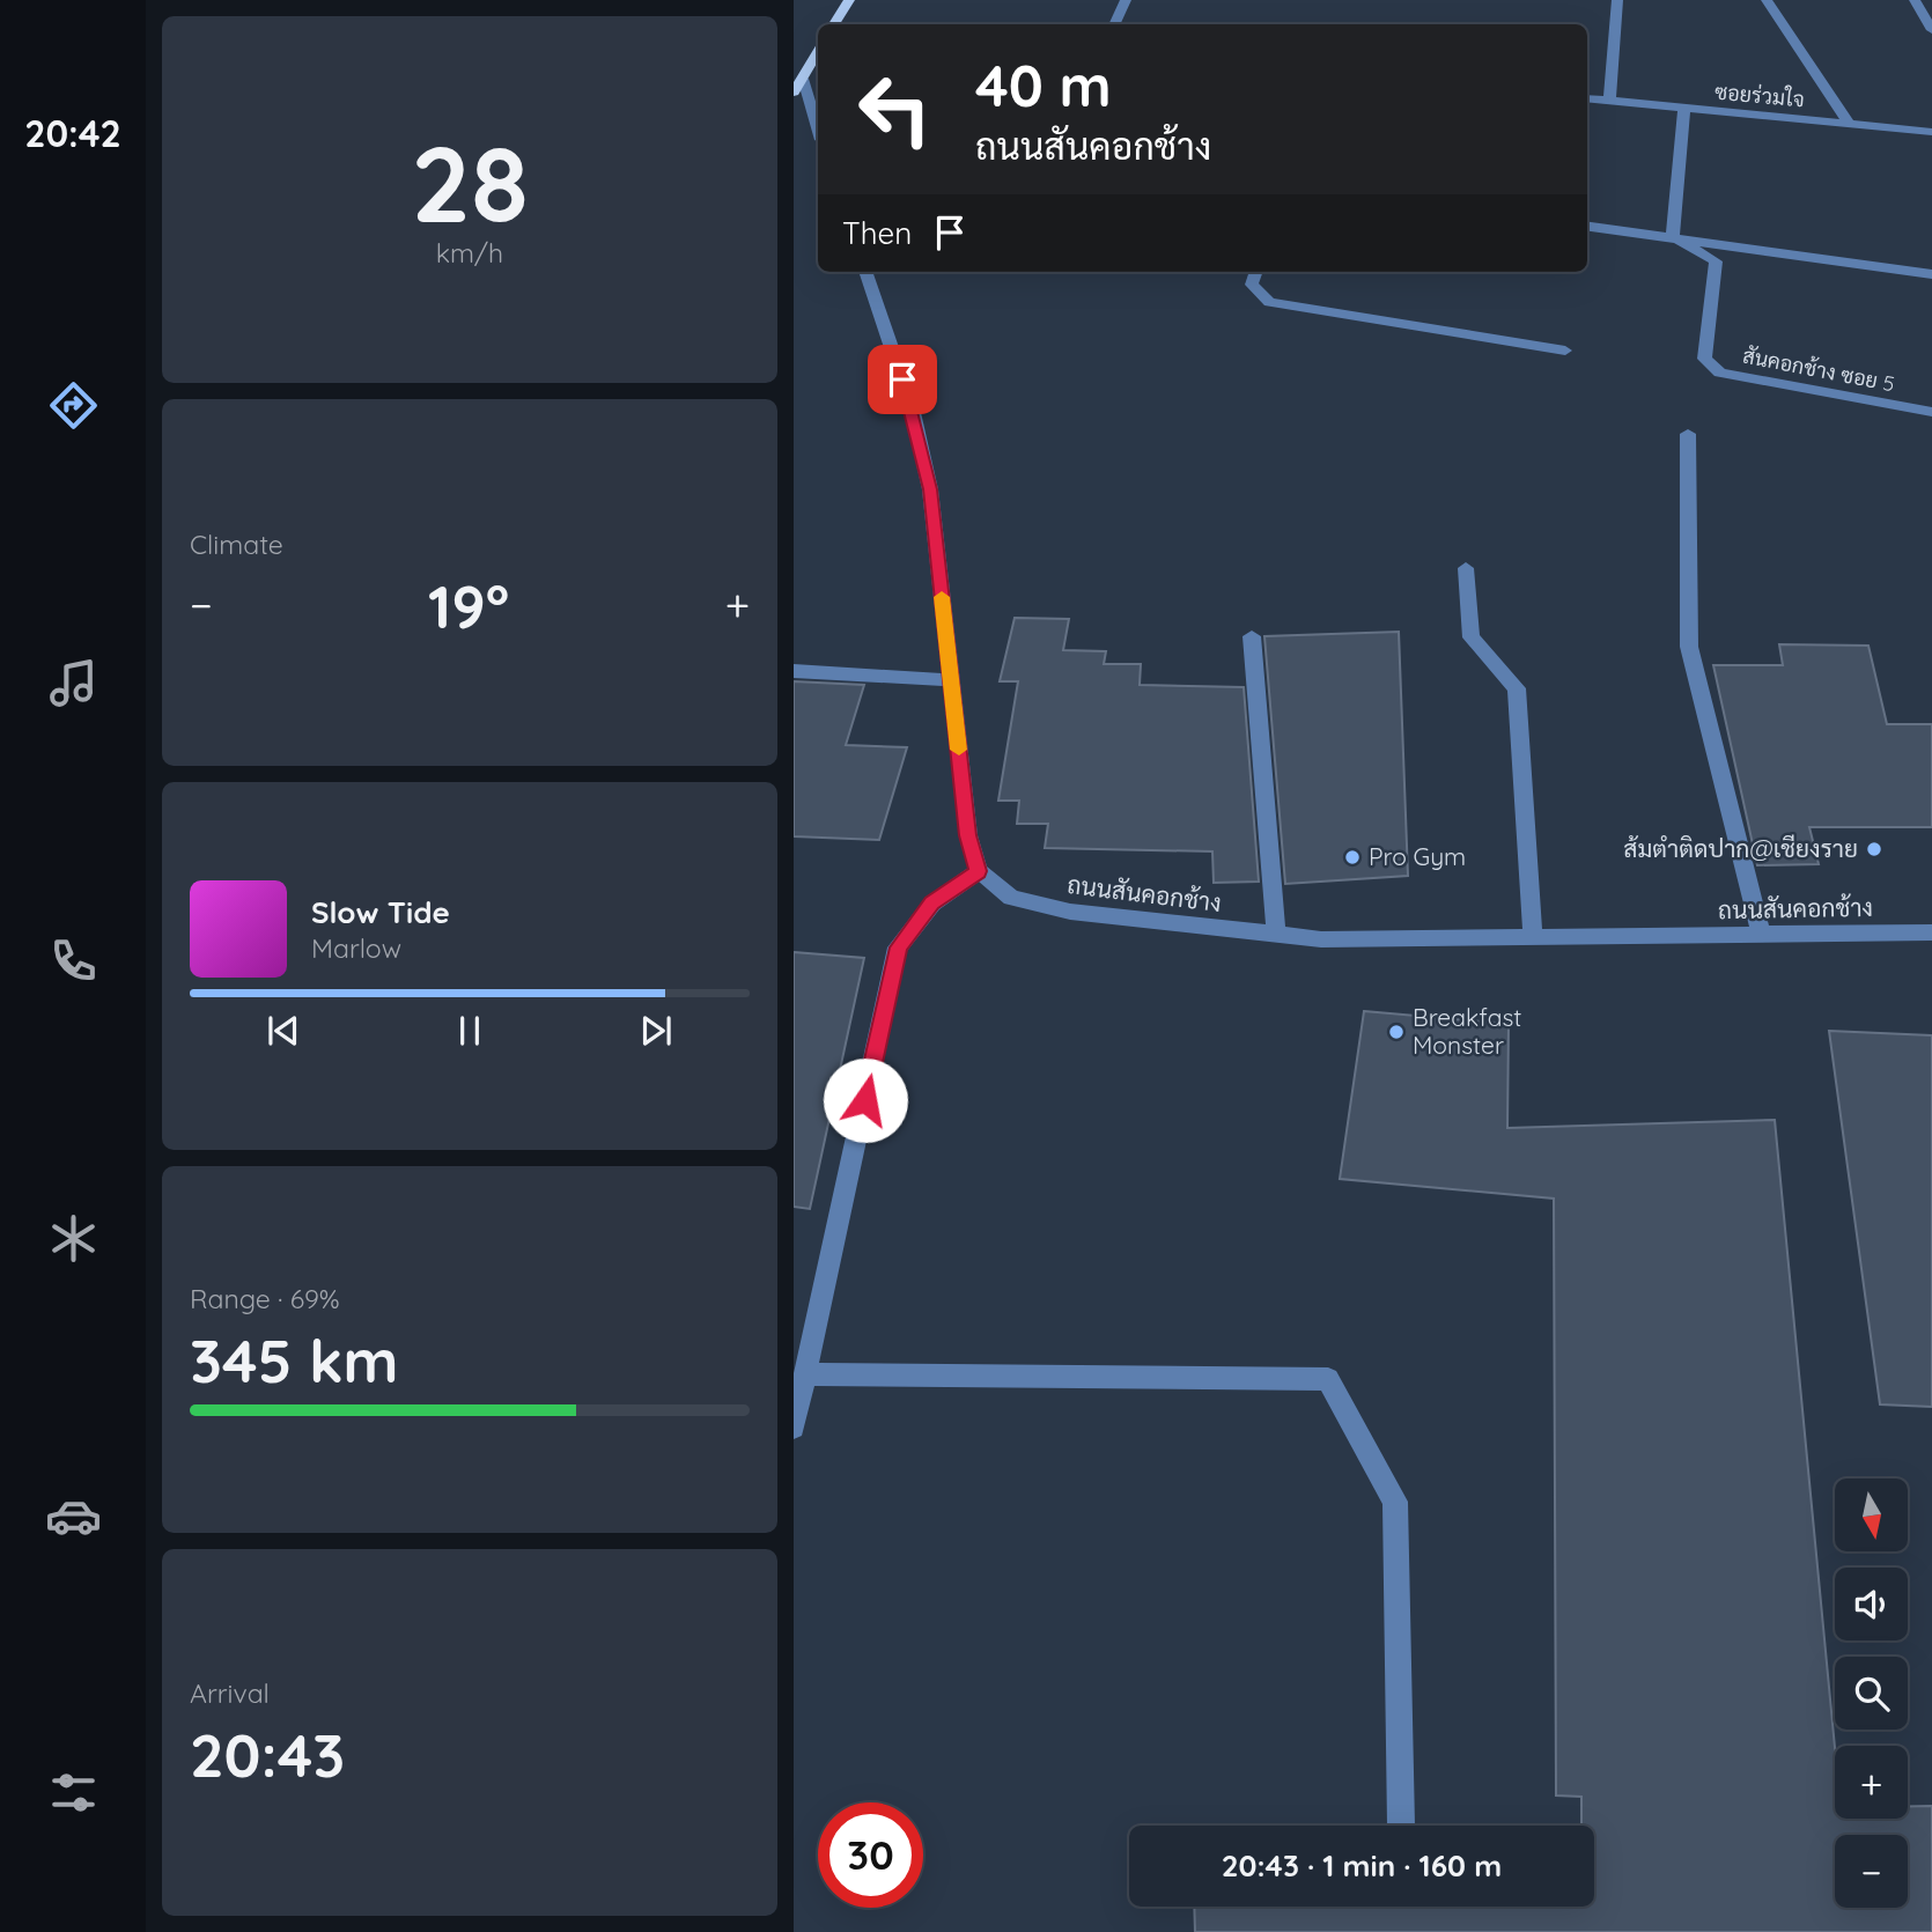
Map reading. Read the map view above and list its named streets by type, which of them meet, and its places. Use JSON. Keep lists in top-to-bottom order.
{
  "streets": {
    "street": ["ซอยร่วมใจ", "สันคอกช้าง ซอย 5", "ถนนสันคอกช้าง"]
  },
  "places": ["ส้มตำติดปาก@เชียงราย", "Pro Gym", "Breakfast Monster"],
  "north": "bottom",
  "page": {
    "tabs": "20:42",
    "tile": [
      ["28", "km/h"],
      "Climate",
      ["Range · 69%", "345 km"],
      ["Arrival", "20:43"]
    ],
    "turn": ["40 m", "ถนนสันคอกช้าง"],
    "then": "Then",
    "heat": ["−", "19°", "+"],
    "song": ["Slow Tide", "Marlow"],
    "map_buttons": ["+", "−"],
    "limit": "30",
    "trip": "20:43 · 1 min · 160 m"
  }
}
